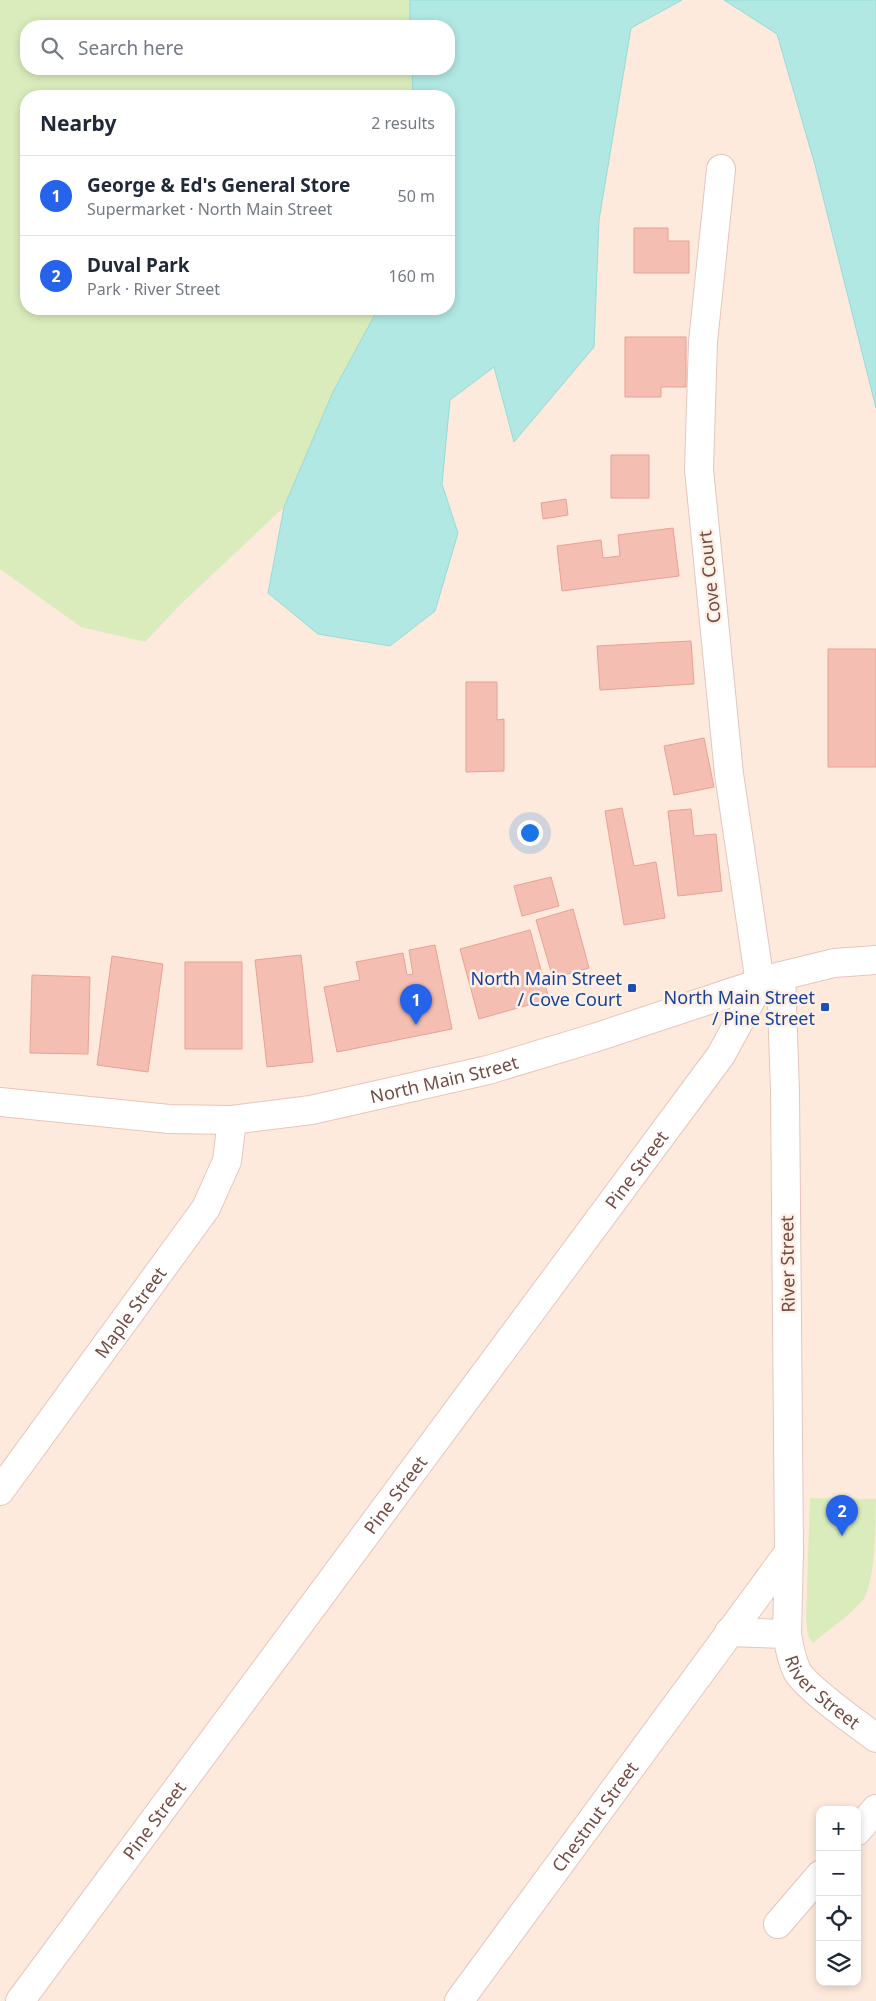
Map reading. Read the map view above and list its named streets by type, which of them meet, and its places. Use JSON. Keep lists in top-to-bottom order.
{
  "streets": {
    "street": [
      "Cove Court",
      "North Main Street",
      "Pine Street",
      "River Street",
      "Maple Street",
      "Chestnut Street"
    ]
  },
  "crossings": [
    ["Cove Court", "North Main Street"],
    ["Cove Court", "Pine Street"],
    ["Cove Court", "River Street"],
    ["North Main Street", "Pine Street"],
    ["North Main Street", "River Street"],
    ["North Main Street", "Maple Street"],
    ["Pine Street", "River Street"],
    ["River Street", "Chestnut Street"]
  ],
  "places": {
    "transit": ["North Main Street / Cove Court", "North Main Street / Pine Street"]
  },
  "page": {
    "search": "Search here",
    "heading": ["Nearby", "2 results"],
    "list": [
      {
        "mark": "1",
        "name": "George & Ed's General Store",
        "note": "Supermarket · North Main Street",
        "value": "50 m"
      },
      {
        "mark": "2",
        "name": "Duval Park",
        "note": "Park · River Street",
        "value": "160 m"
      }
    ],
    "pins": ["1", "2"],
    "map_buttons": ["+", "−"]
  }
}
